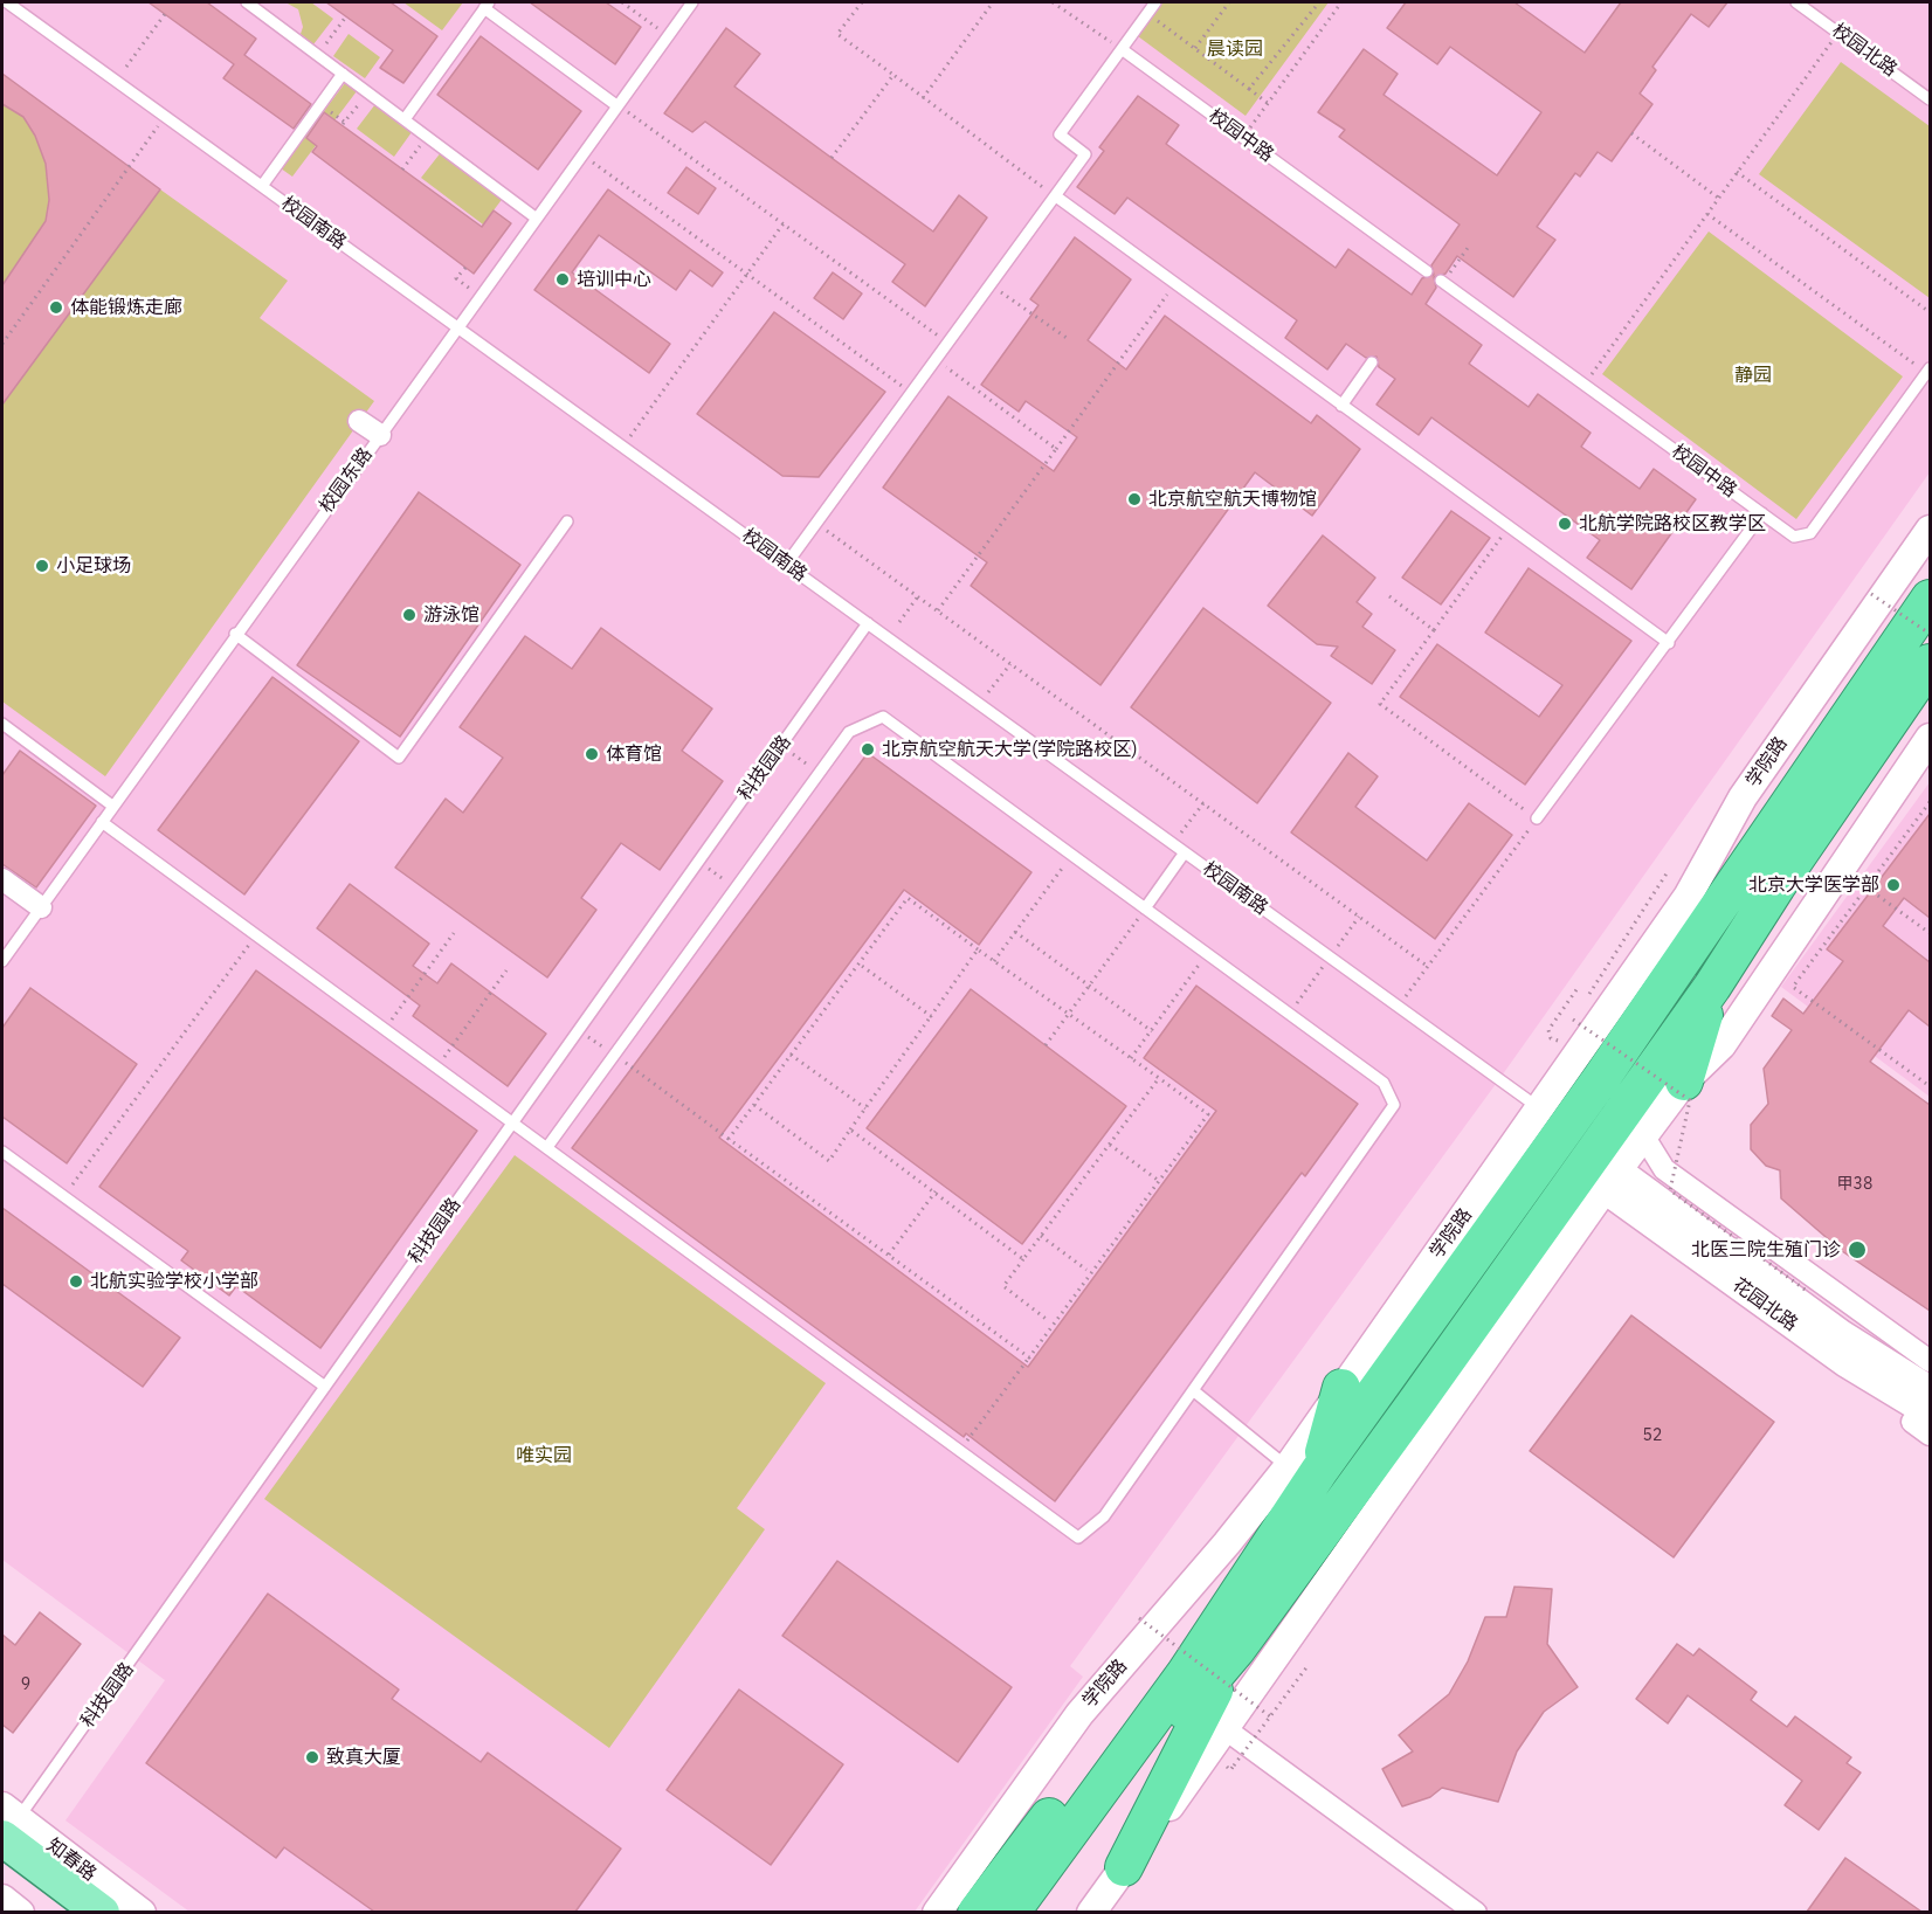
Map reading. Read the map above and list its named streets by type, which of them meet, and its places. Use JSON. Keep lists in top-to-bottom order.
{
  "streets": {
    "highway": ["学院路"],
    "main road": ["知春路"],
    "street": ["花园北路"],
    "lane": [
      "校园北路",
      "校园中路",
      "校园南路",
      "校园东路",
      "科技园路"
    ]
  },
  "crossings": [
    ["校园南路", "校园东路"],
    ["校园南路", "学院路"],
    ["校园南路", "科技园路"],
    ["科技园路", "知春路"]
  ],
  "parks": ["晨读园", "静园", "唯实园"],
  "places": [
    "培训中心",
    "体能锻炼走廊",
    "北京航空航天博物馆",
    "北航学院路校区教学区",
    "小足球场",
    "游泳馆",
    "北京航空航天大学(学院路校区)",
    "体育馆",
    "北京大学医学部",
    "北医三院生殖门诊",
    "北航实验学校小学部",
    "致真大厦"
  ],
  "house_numbers": ["甲38", "52", "9"]
}
